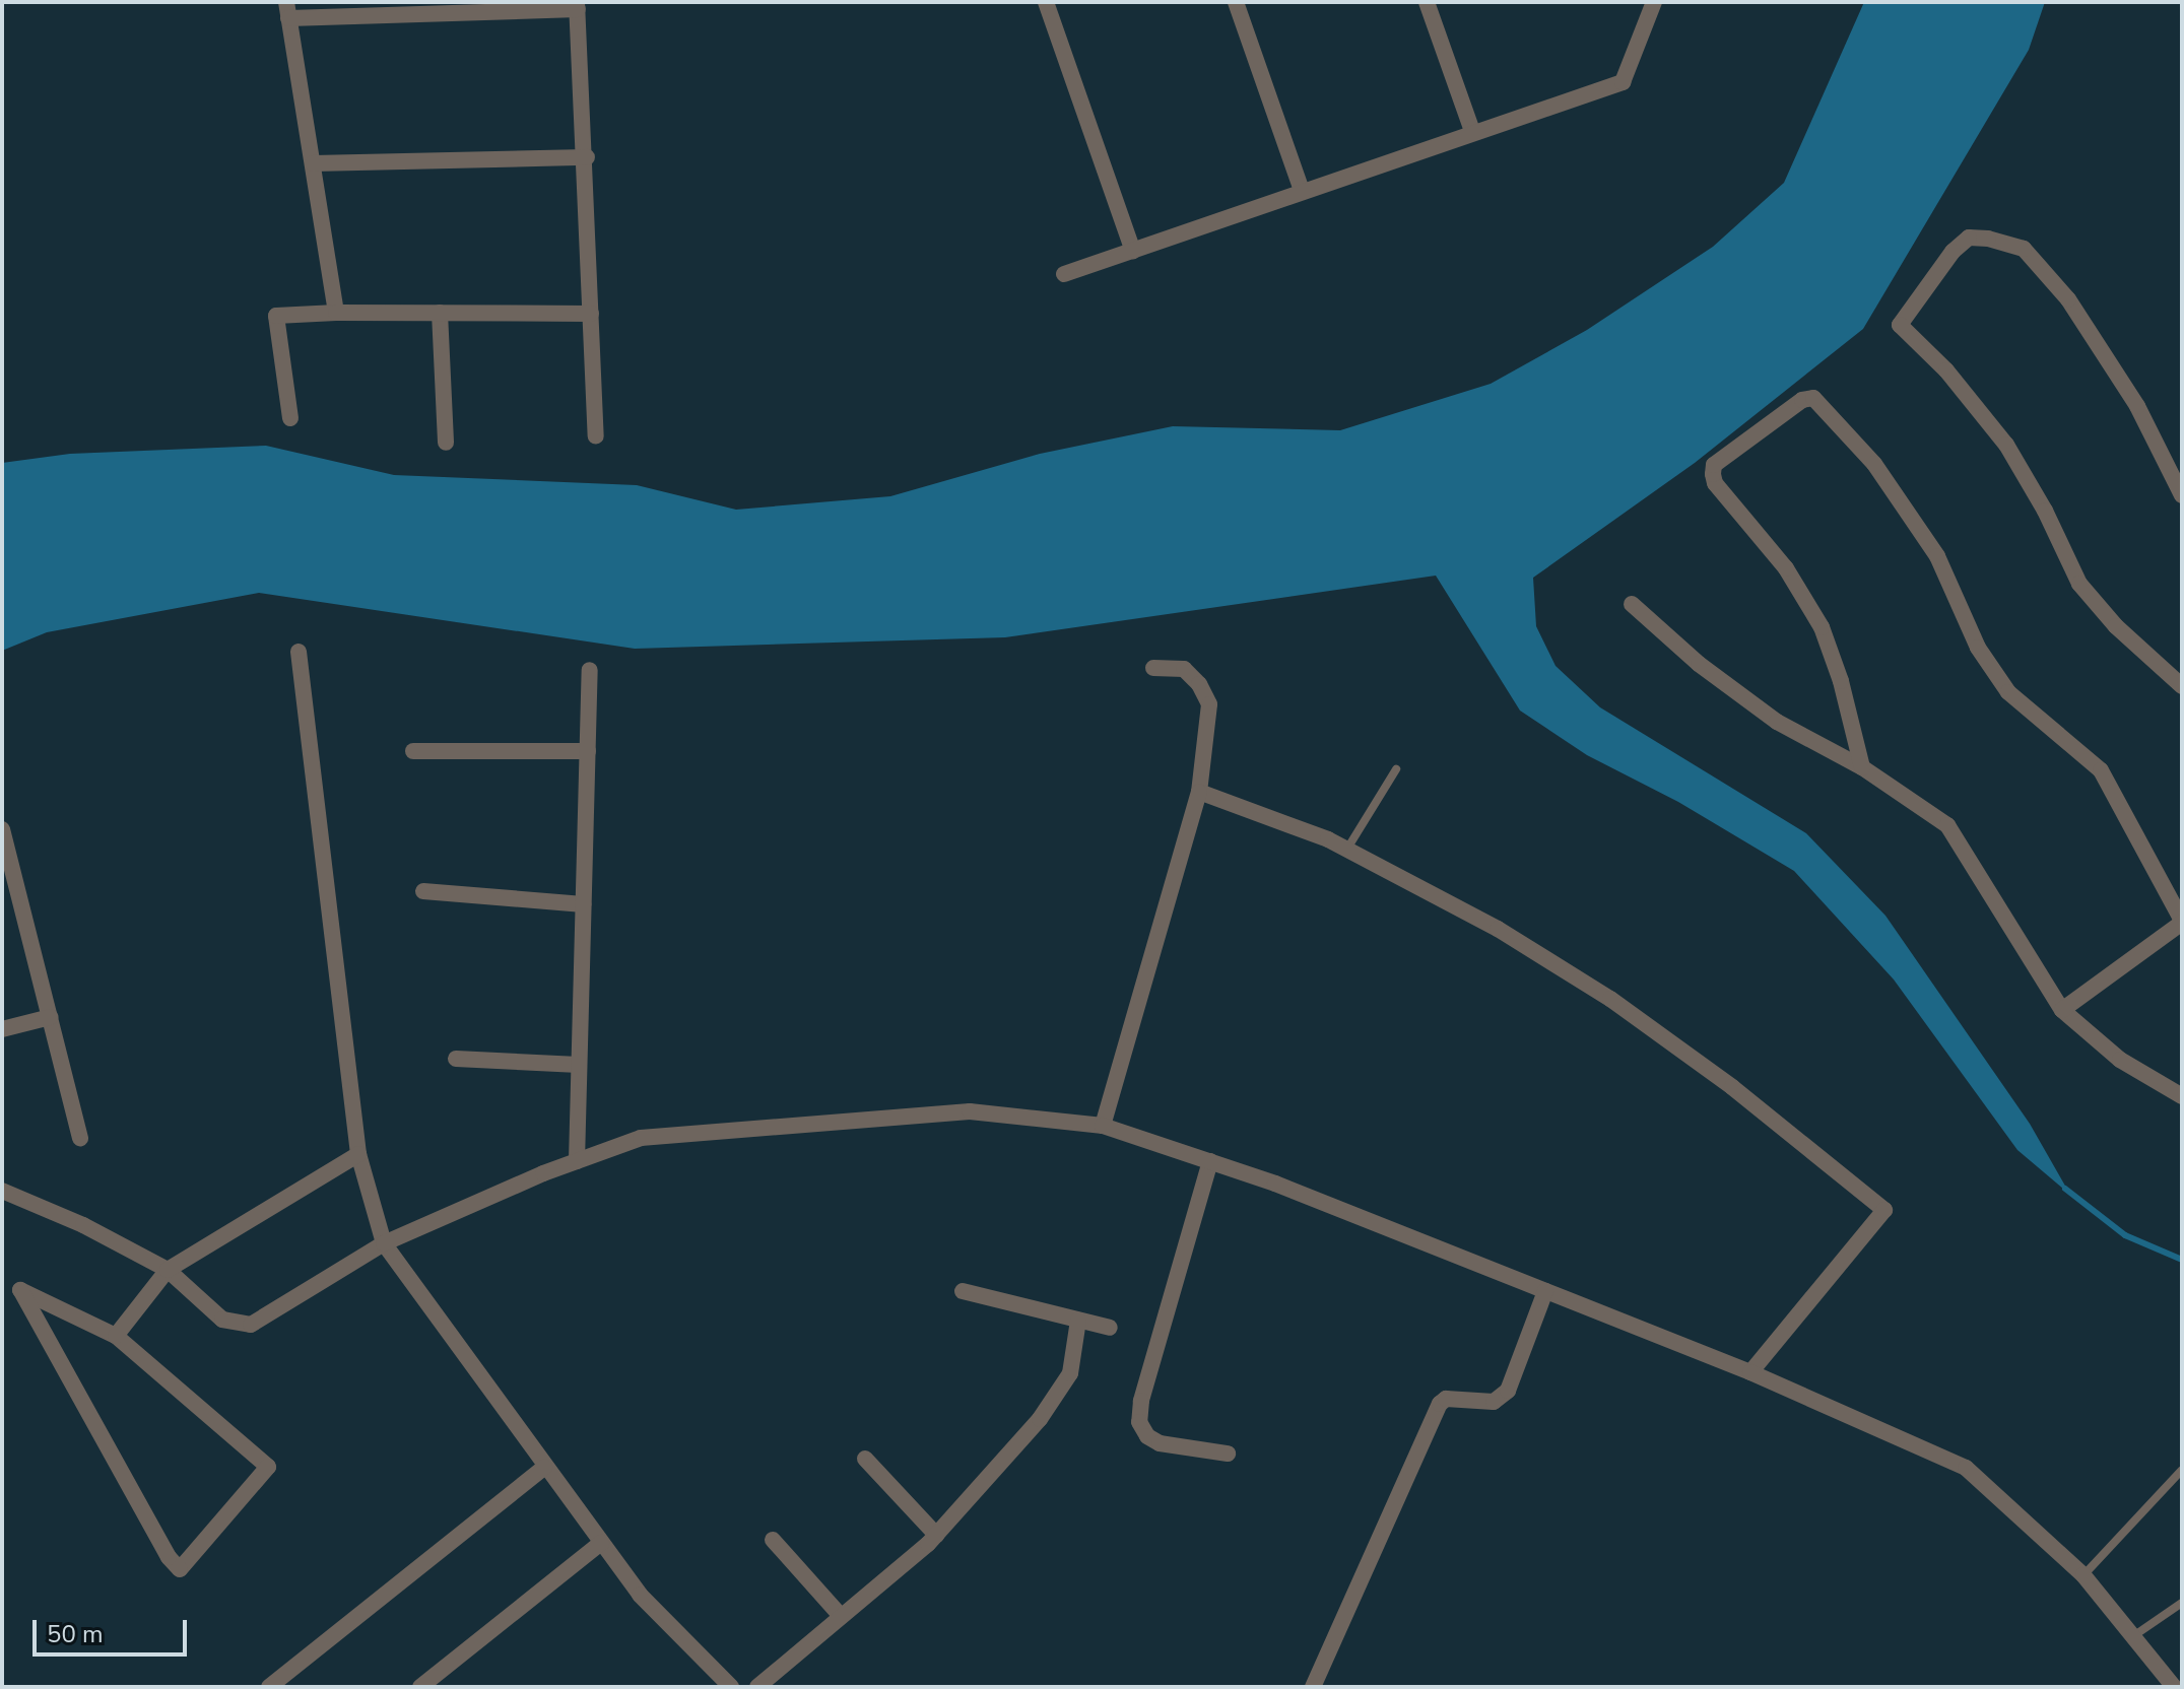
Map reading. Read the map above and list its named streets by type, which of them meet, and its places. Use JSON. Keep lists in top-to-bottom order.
{
  "scale_bar": "50 m"
}
